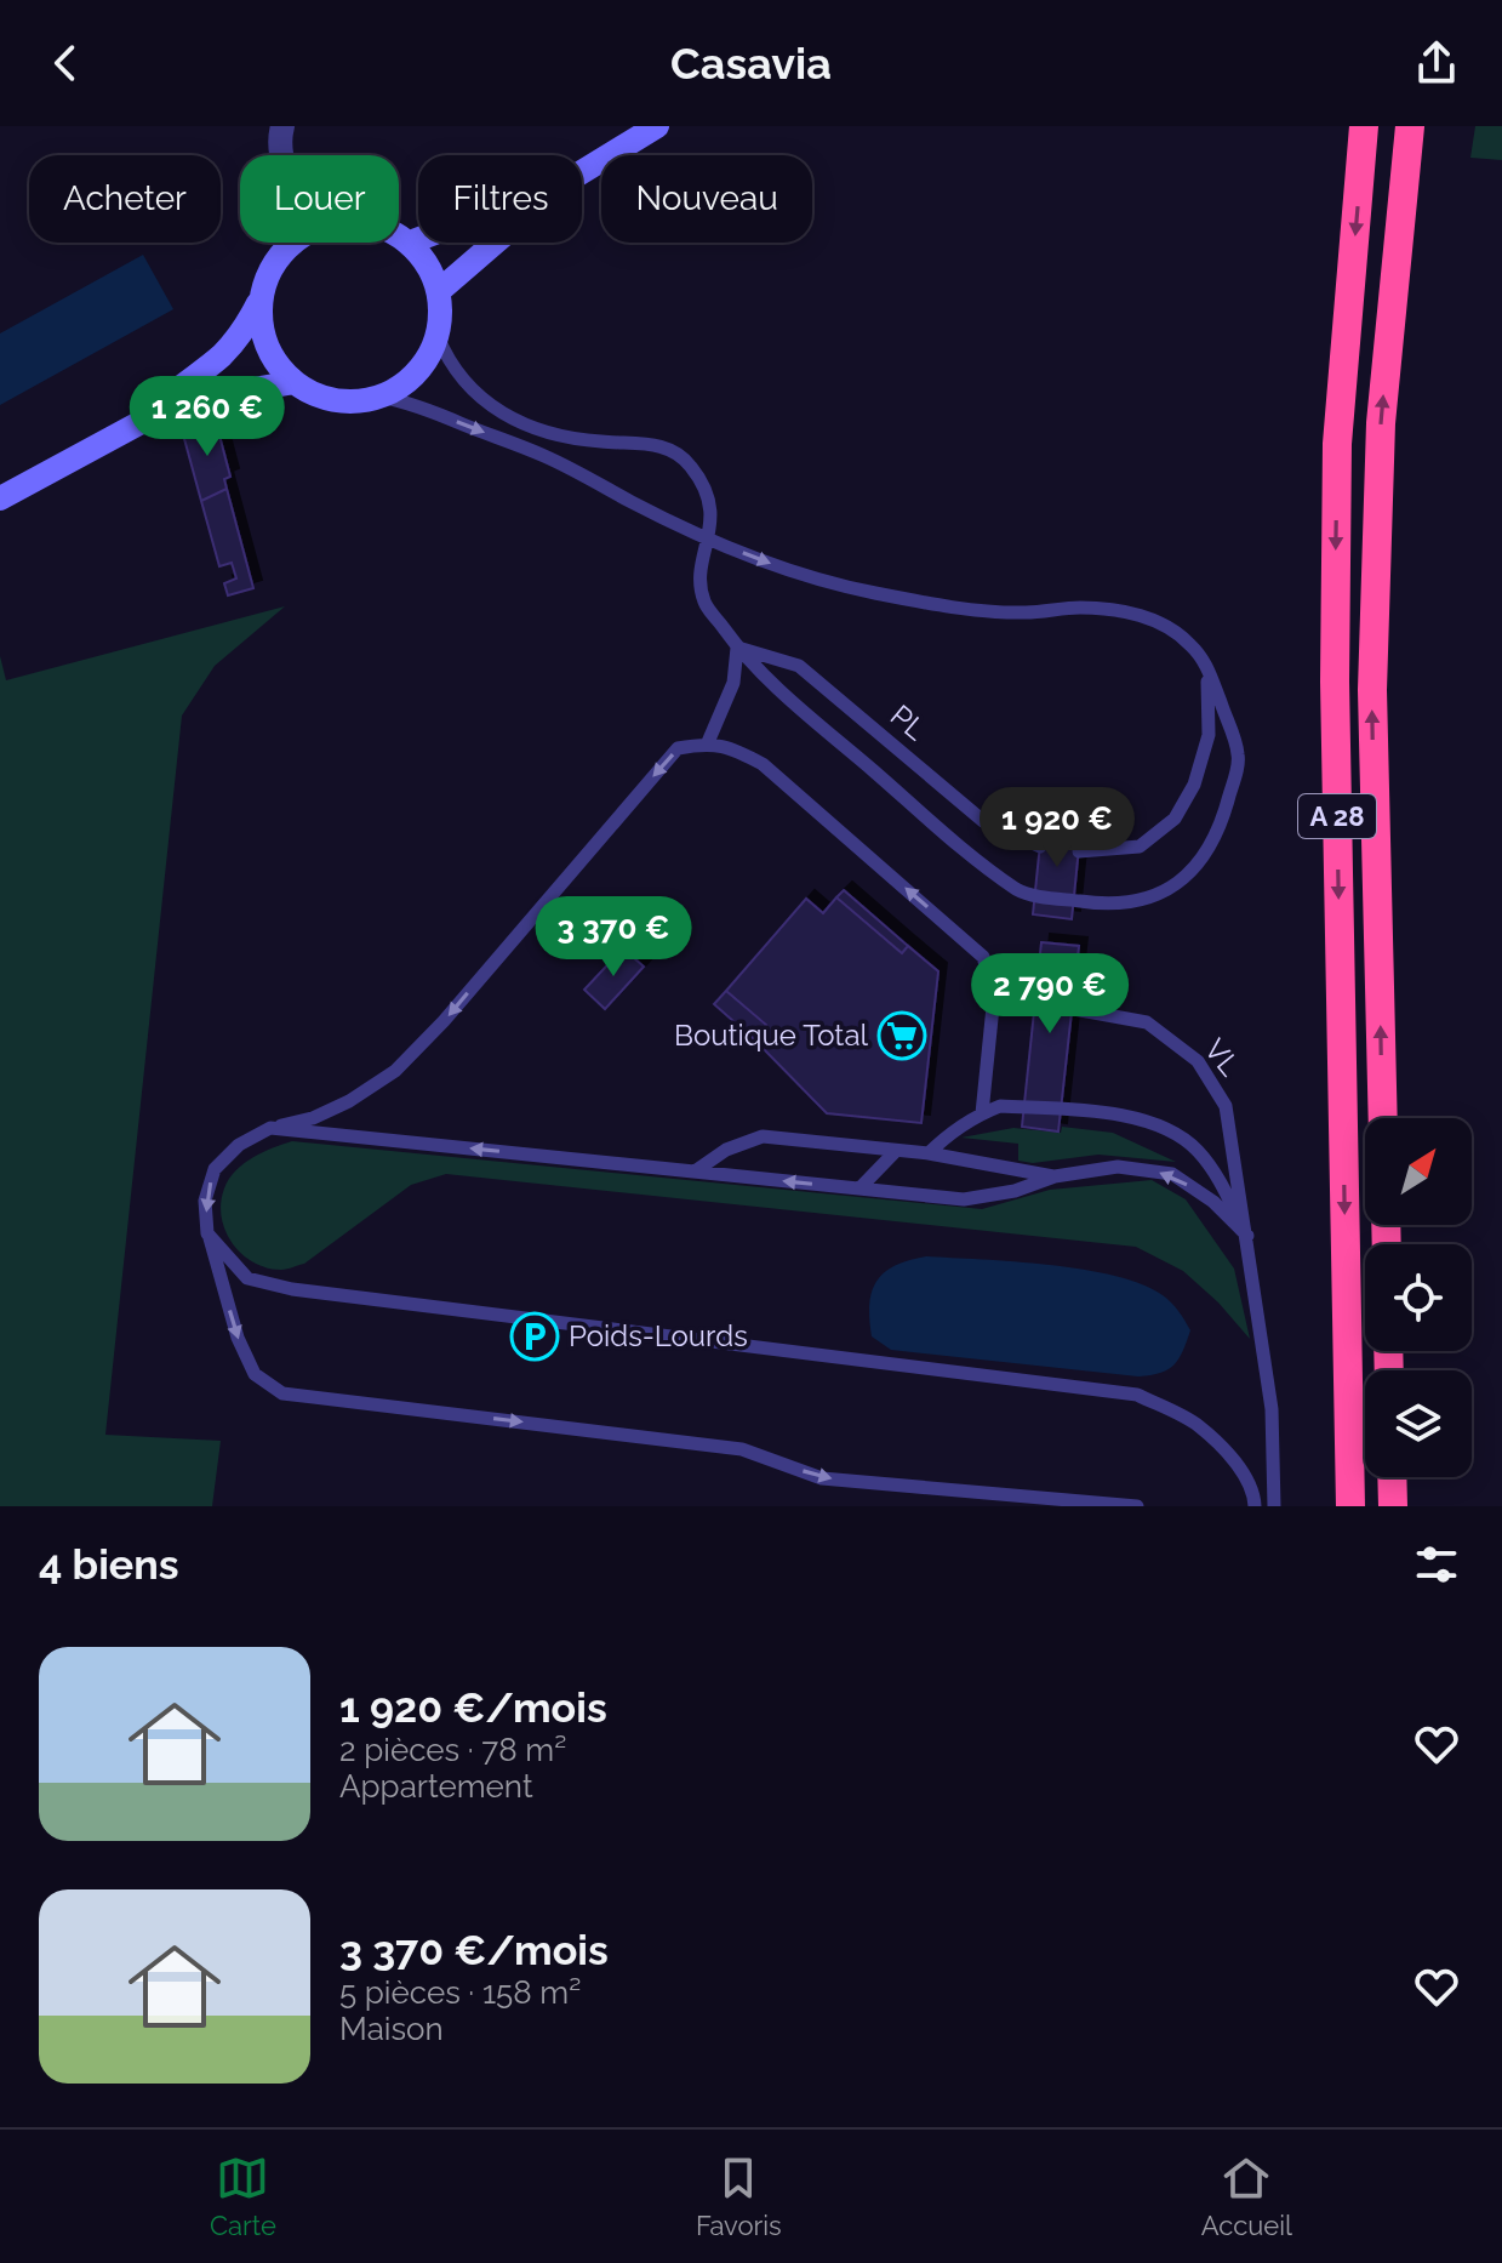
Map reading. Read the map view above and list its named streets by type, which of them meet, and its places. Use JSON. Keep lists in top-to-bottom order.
{
  "streets": {
    "highway": ["A 28"],
    "lane": ["PL", "VL"]
  },
  "places": {
    "supermarket": ["Boutique Total"],
    "parking": ["Poids-Lourds"]
  },
  "north": "top right",
  "page": {
    "header": "Casavia",
    "chip": [
      "Acheter",
      "Louer",
      "Filtres",
      "Nouveau"
    ],
    "price": [
      "1 260 €",
      "1 920 €",
      "3 370 €",
      "2 790 €"
    ],
    "heading": "4 biens",
    "list": [
      {
        "name": "1 920 €/mois",
        "note": "2 pièces · 78 m² · Appartement"
      },
      {
        "name": "3 370 €/mois",
        "note": "5 pièces · 158 m² · Maison"
      }
    ],
    "tabs": ["Carte", "Favoris", "Accueil"]
  }
}
